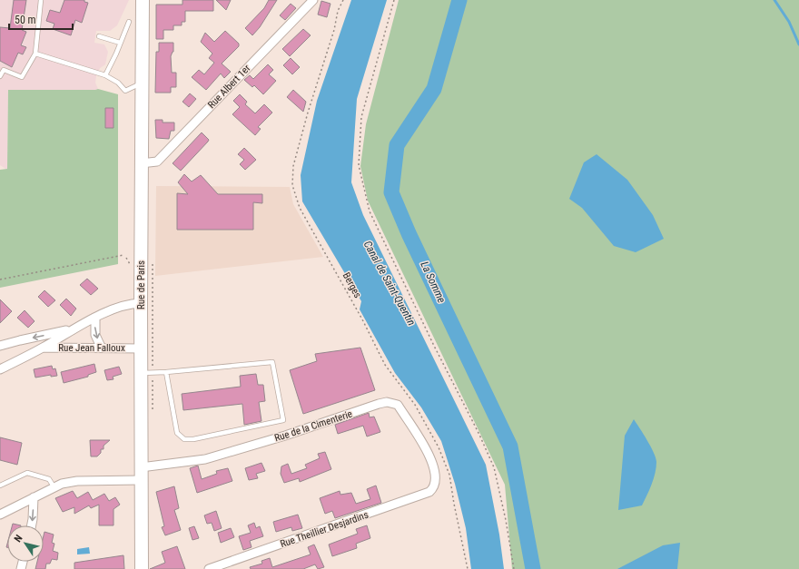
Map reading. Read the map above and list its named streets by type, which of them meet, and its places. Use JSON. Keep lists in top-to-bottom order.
{
  "streets": {
    "main road": ["Rue de Paris"],
    "street": [
      "Rue Albert 1er",
      "Rue Jean Falloux",
      "Rue de la Cimenterie",
      "Rue Theillier Desjardins"
    ],
    "path": ["Berges"]
  },
  "crossings": [
    ["Rue Albert 1er", "Rue de Paris"],
    ["Rue de Paris", "Rue Jean Falloux"],
    ["Rue de Paris", "Rue de la Cimenterie"],
    ["Rue de la Cimenterie", "Rue Theillier Desjardins"]
  ],
  "water": ["La Somme", "Canal de Saint-Quentin"],
  "scale_bar": "50 m",
  "north": "top left"
}
